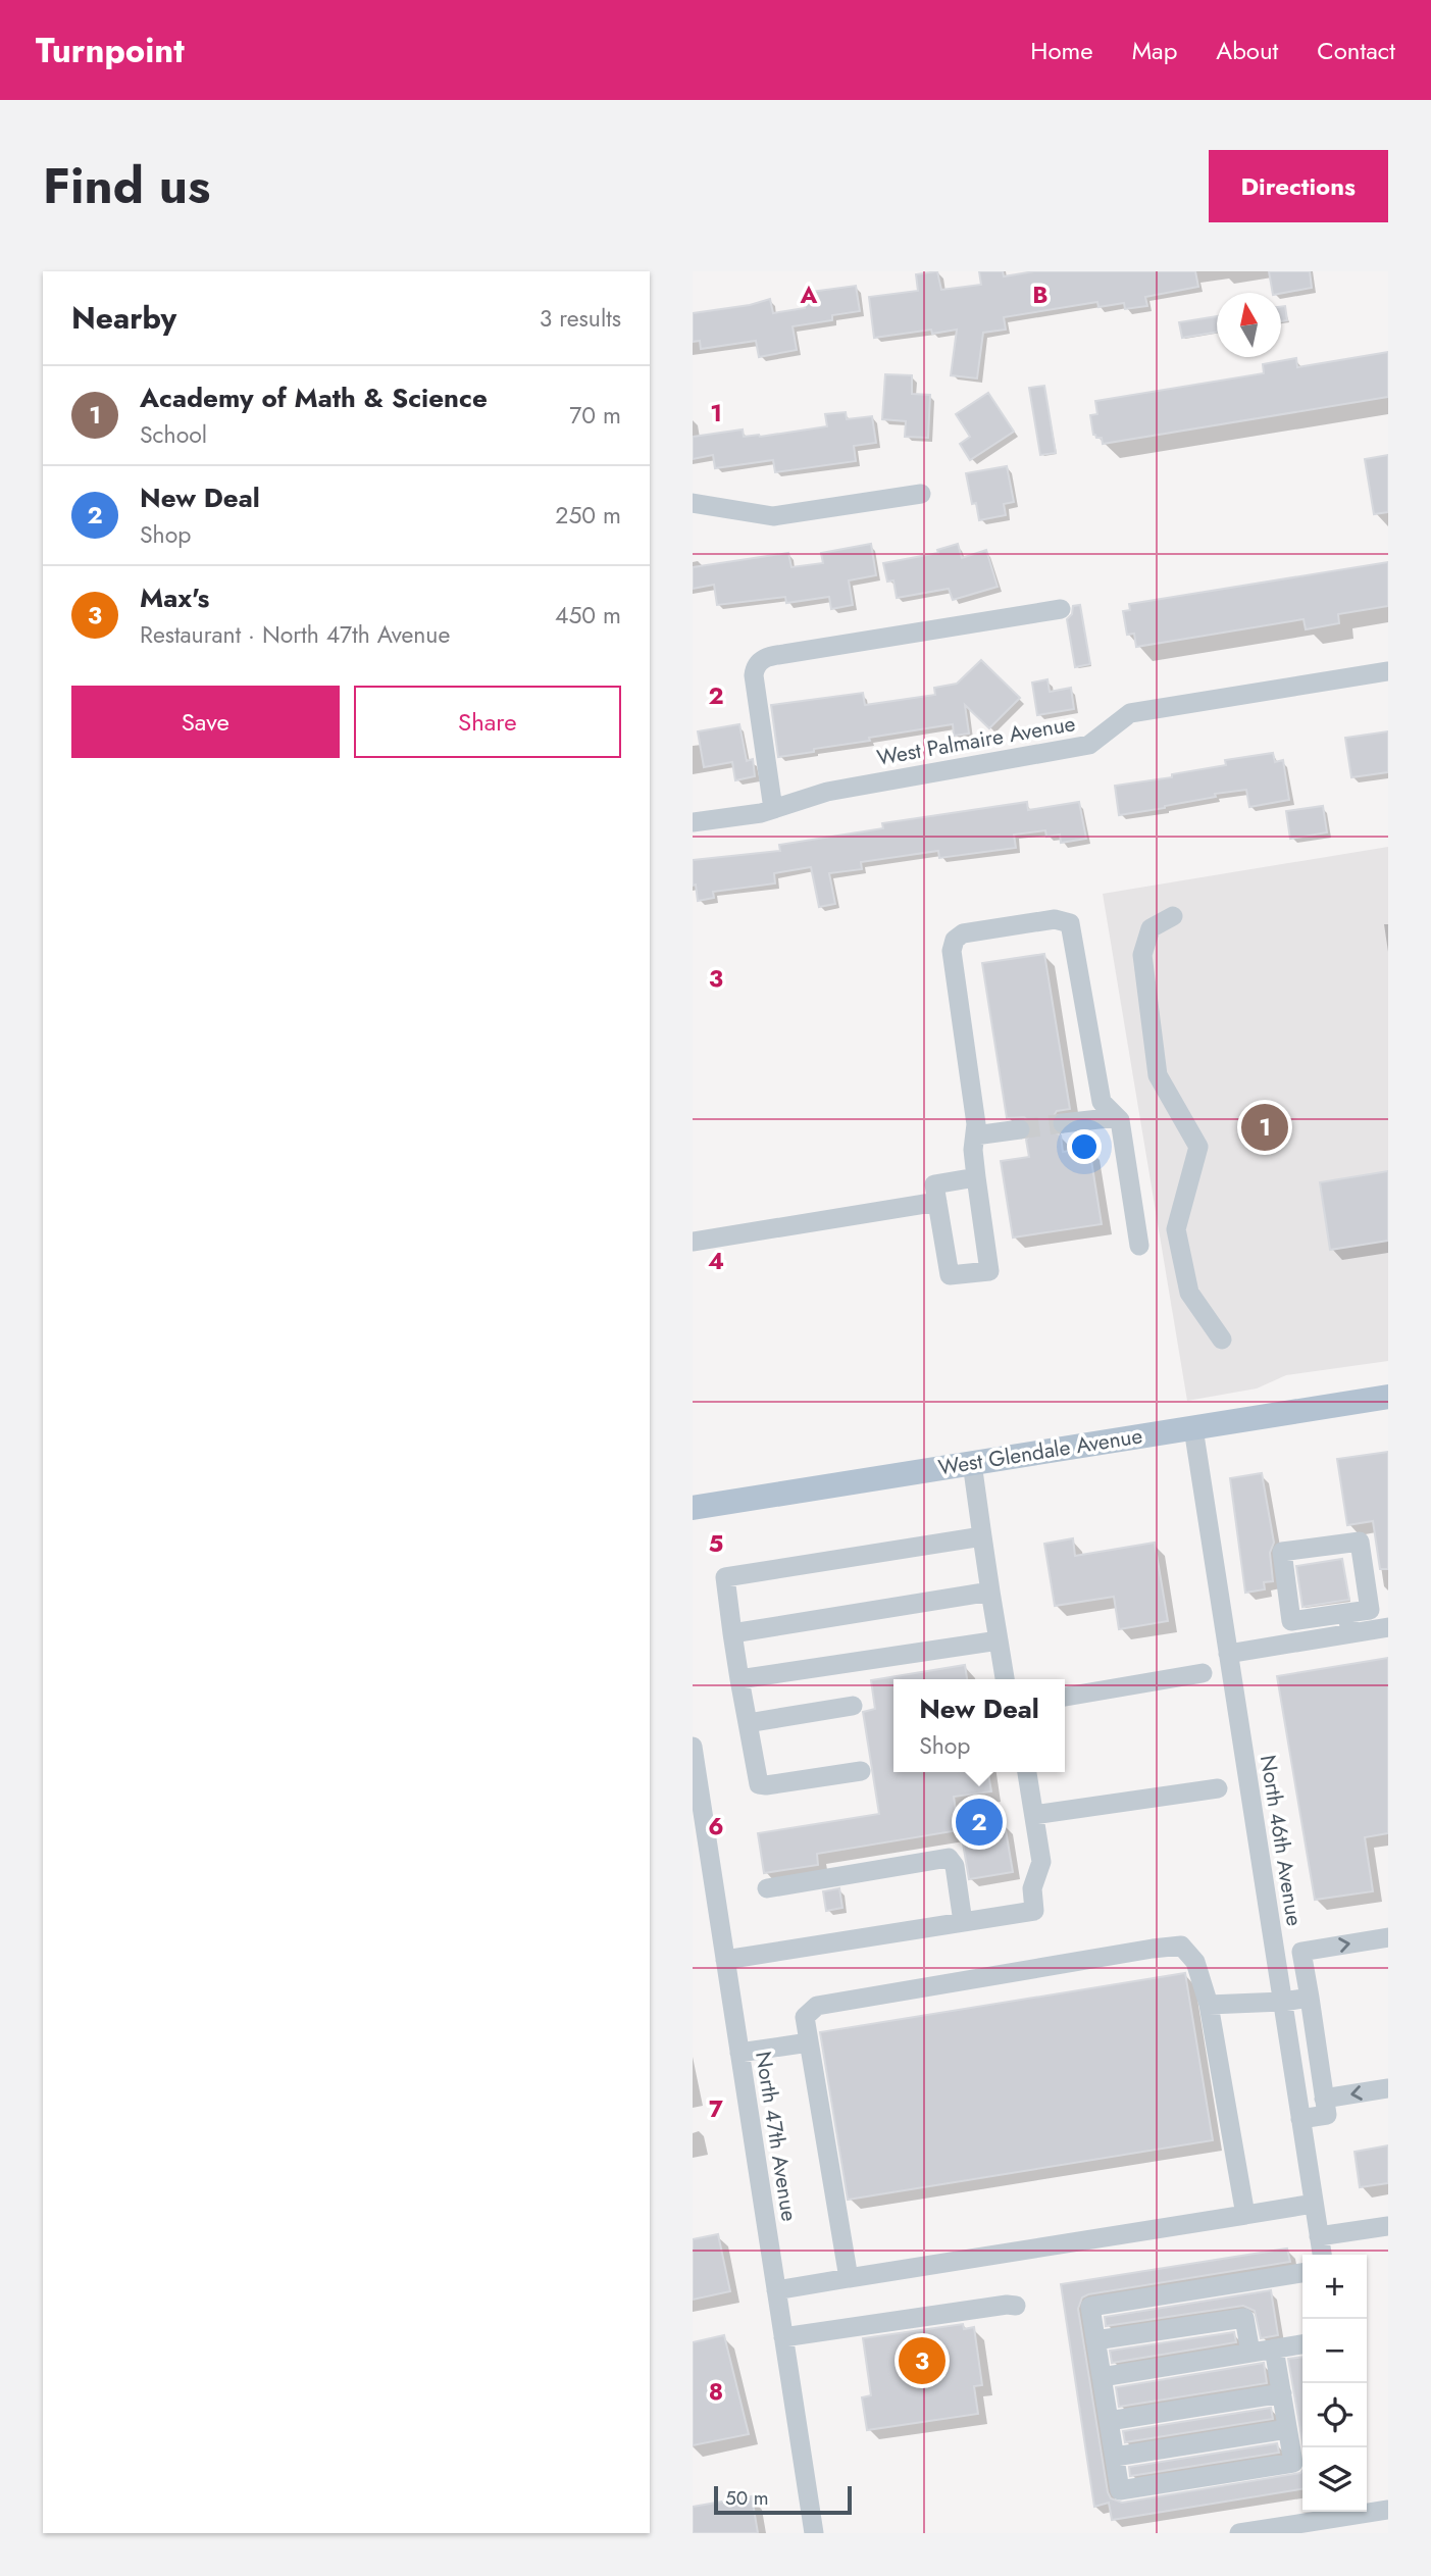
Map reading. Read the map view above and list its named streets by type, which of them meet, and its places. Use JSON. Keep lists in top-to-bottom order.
{
  "streets": {
    "main road": ["West Glendale Avenue"],
    "street": ["West Palmaire Avenue", "North 46th Avenue", "North 47th Avenue"]
  },
  "crossings": [
    ["West Glendale Avenue", "North 46th Avenue"]
  ],
  "scale_bar": "50 m",
  "north": "top",
  "page": {
    "header": "Turnpoint",
    "nav": [
      "Home",
      "Map",
      "About",
      "Contact"
    ],
    "title": "Find us",
    "buttons": [
      "Directions",
      ["Save", "Share"]
    ],
    "heading": ["Nearby", "3 results"],
    "list": [
      {
        "mark": "1",
        "name": "Academy of Math & Science",
        "note": "School",
        "value": "70 m"
      },
      {
        "mark": "2",
        "name": "New Deal",
        "note": "Shop",
        "value": "250 m"
      },
      {
        "mark": "3",
        "name": "Max's",
        "note": "Restaurant · North 47th Avenue",
        "value": "450 m"
      }
    ],
    "pins": ["1", "2", "3"],
    "popup": ["New Deal", "Shop"],
    "map_buttons": ["+", "−"],
    "scale": "50 m"
  },
  "grid": {
    "columns": ["A", "B"],
    "rows": [
      "1",
      "2",
      "3",
      "4",
      "5",
      "6",
      "7",
      "8"
    ]
  }
}
